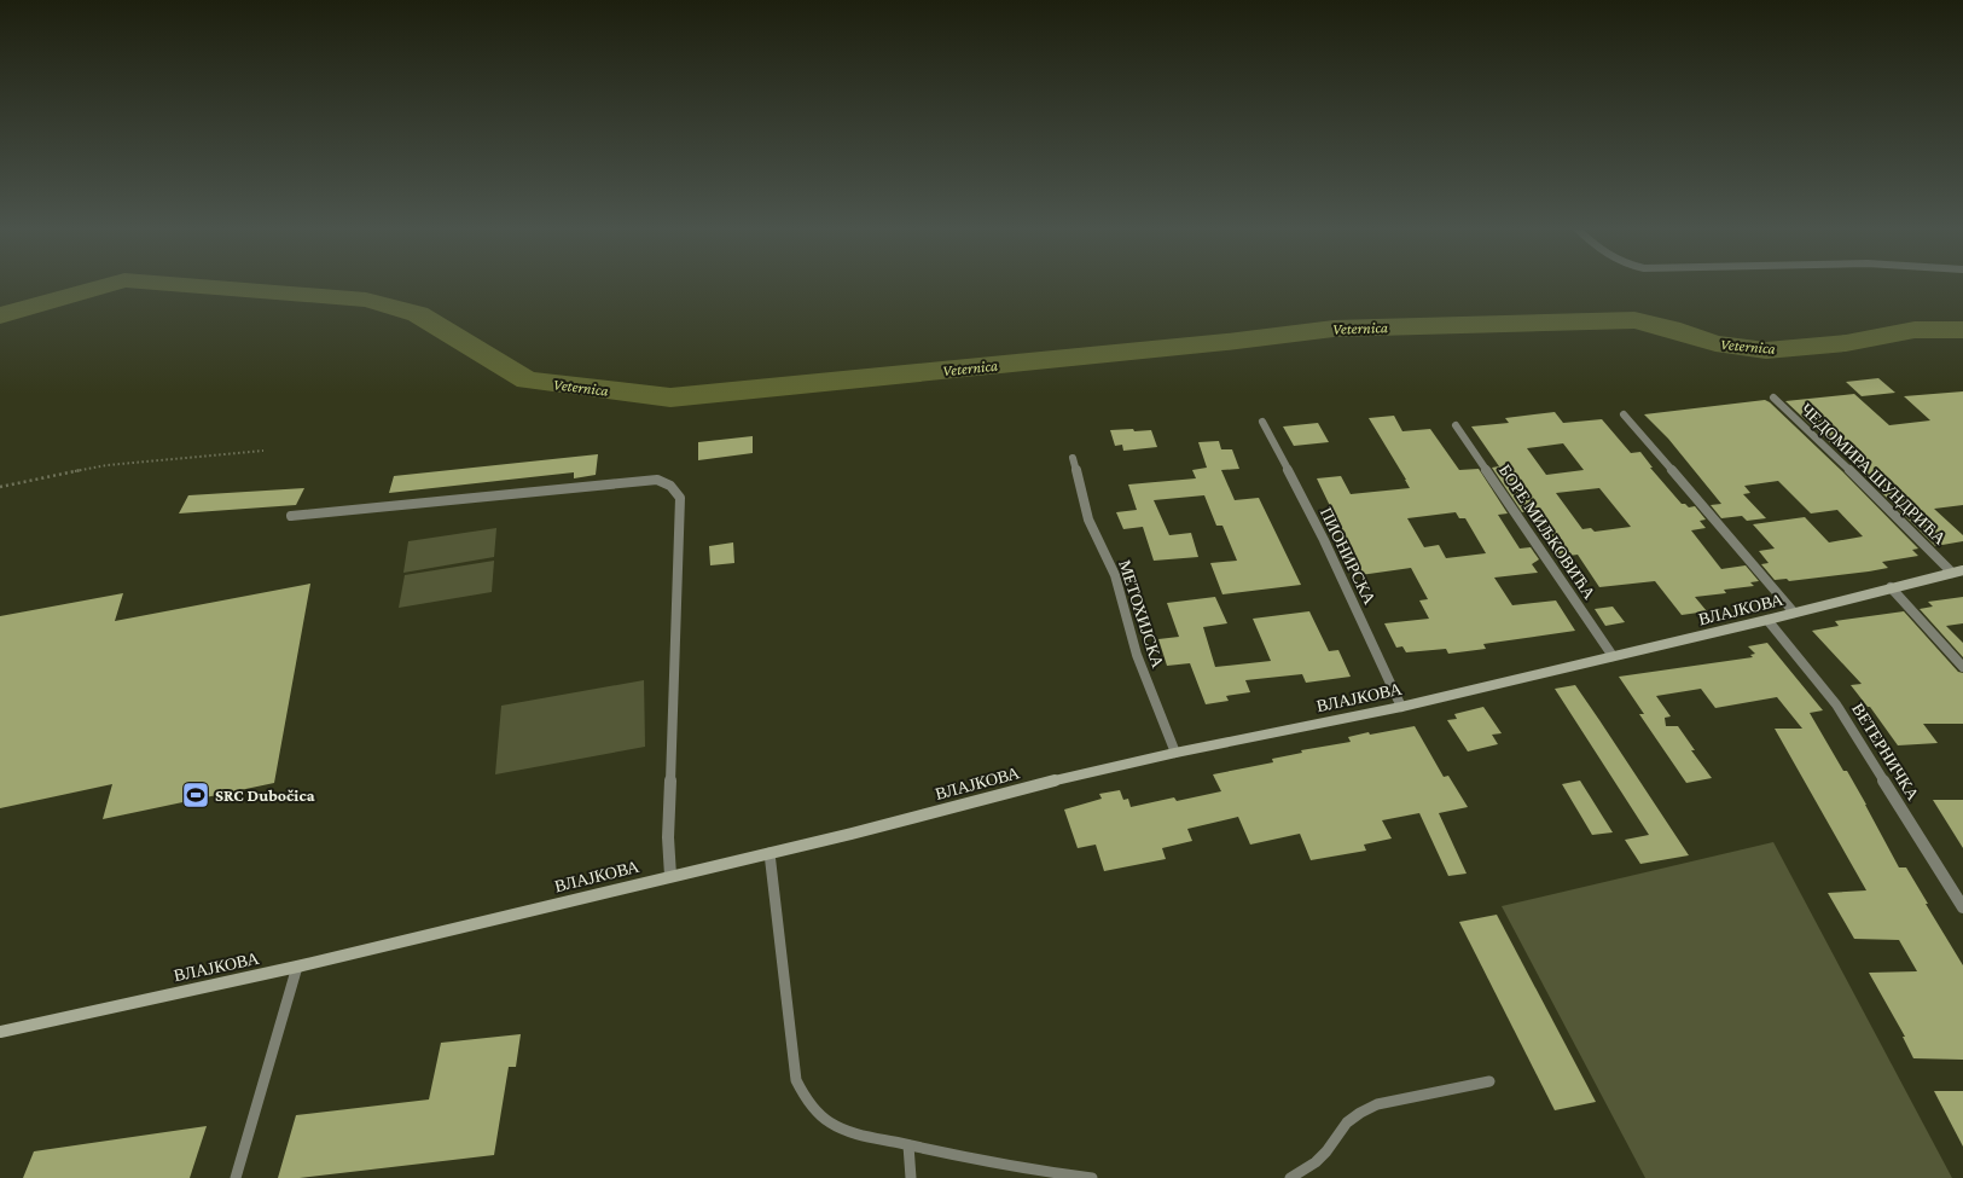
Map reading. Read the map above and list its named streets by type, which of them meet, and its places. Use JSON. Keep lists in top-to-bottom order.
{
  "streets": {
    "main road": ["ВЛАЈКОВА"],
    "street": [
      "ЧЕДОМИРА ШУНДРИЋА",
      "БОРЕ МИЉКОВИЋА",
      "ПИОНИРСКА",
      "МЕТОХИЈСКА",
      "ВЕТЕРНИЧКА"
    ]
  },
  "crossings": [
    ["ЧЕДОМИРА ШУНДРИЋА", "ВЛАЈКОВА"],
    ["БОРЕ МИЉКОВИЋА", "ВЛАЈКОВА"],
    ["ПИОНИРСКА", "ВЛАЈКОВА"],
    ["ВЛАЈКОВА", "МЕТОХИЈСКА"],
    ["ВЛАЈКОВА", "ВЕТЕРНИЧКА"]
  ],
  "water": ["Veternica"],
  "places": {
    "sports": ["SRC Dubočica"]
  }
}
